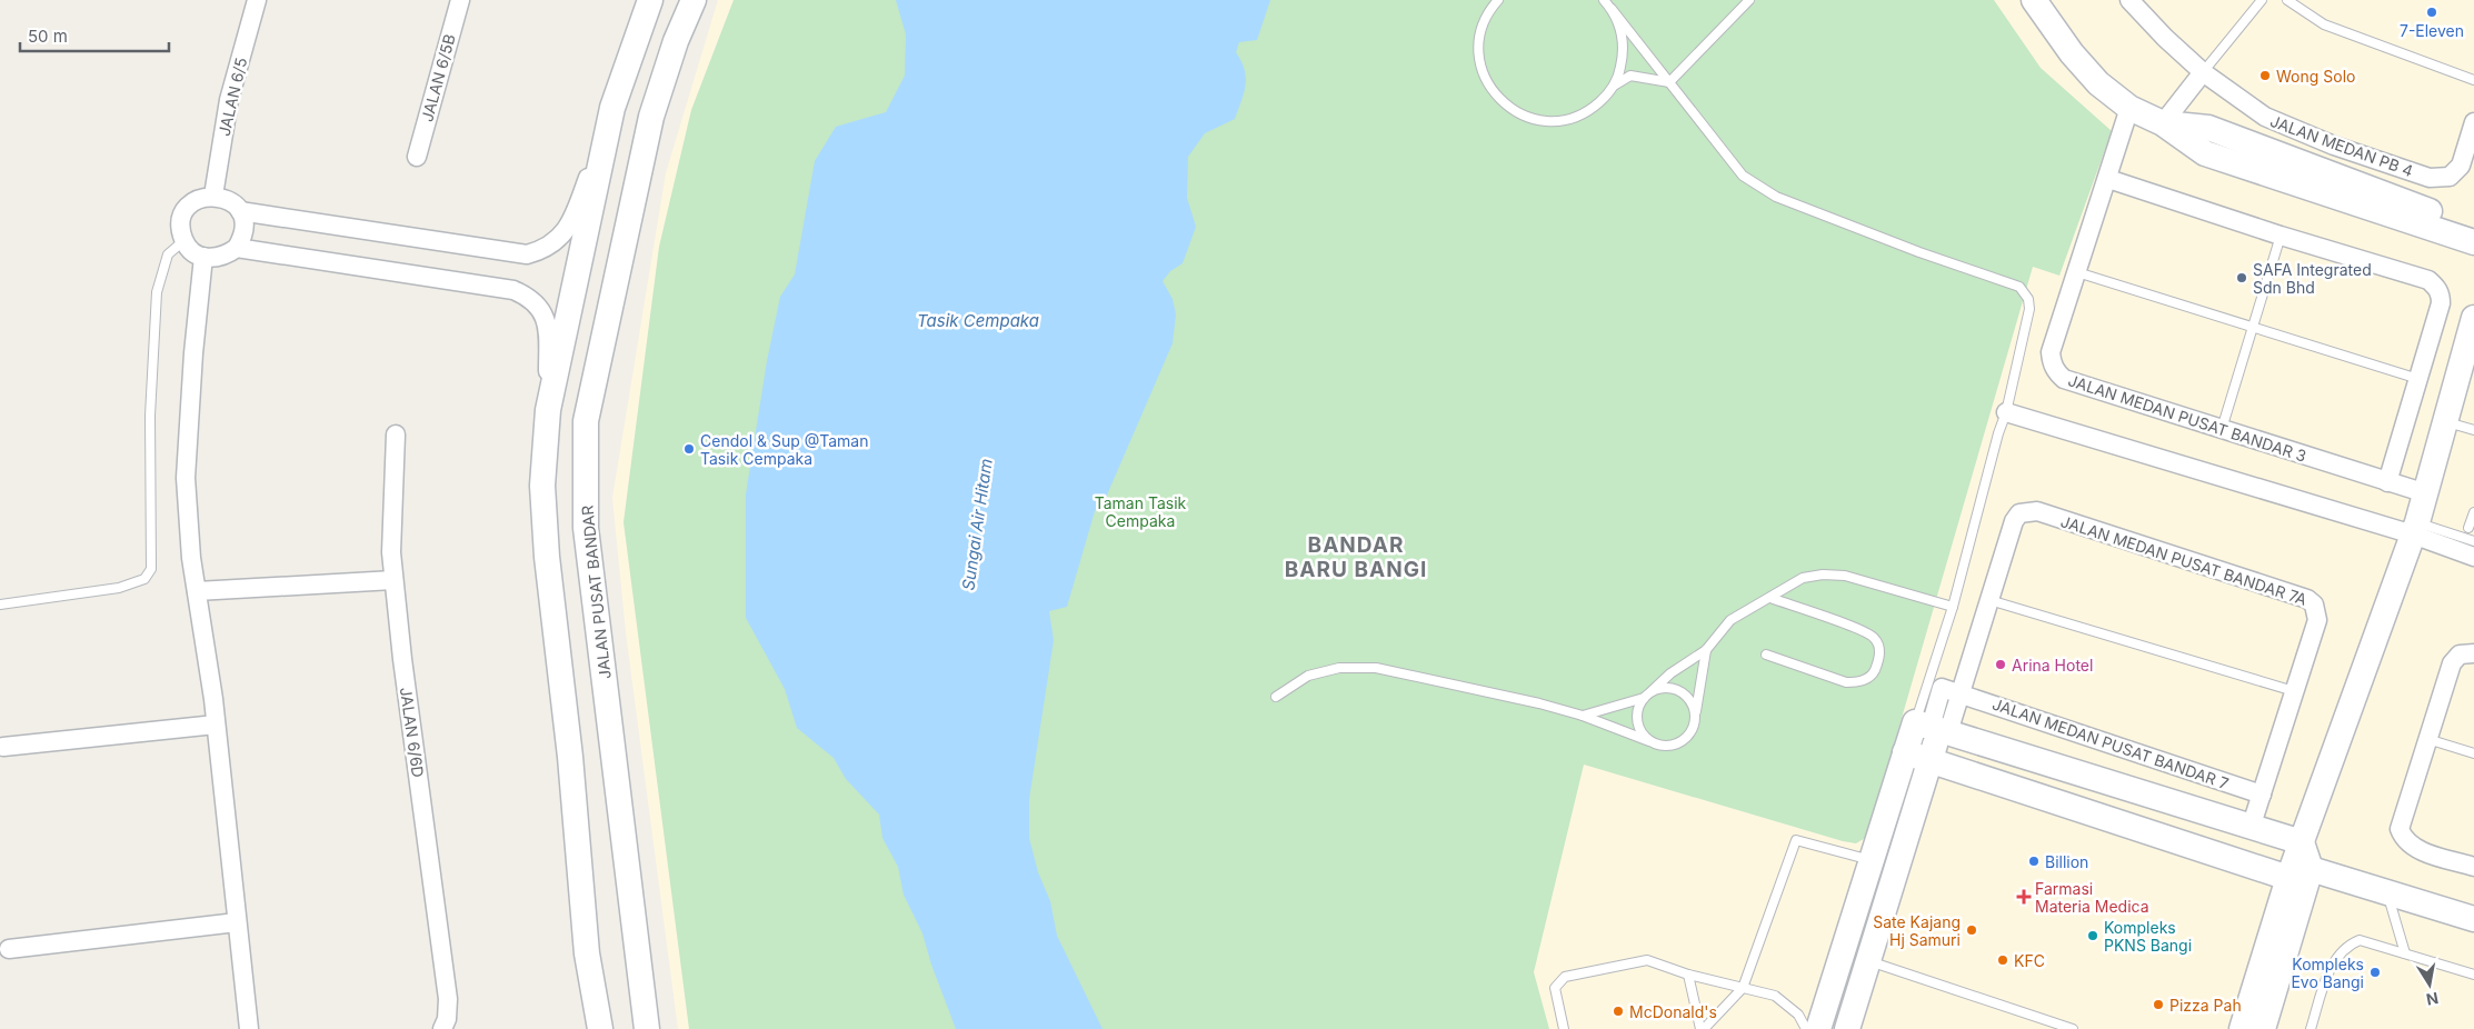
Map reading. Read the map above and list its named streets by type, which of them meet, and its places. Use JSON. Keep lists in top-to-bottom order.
{
  "streets": {
    "street": [
      "JALAN 6/5B",
      "JALAN 6/5",
      "JALAN MEDAN PB 4",
      "JALAN MEDAN PUSAT BANDAR 3",
      "JALAN MEDAN PUSAT BANDAR 7A",
      "JALAN PUSAT BANDAR",
      "JALAN 6/6D",
      "JALAN MEDAN PUSAT BANDAR 7"
    ]
  },
  "districts": ["BANDAR BARU BANGI"],
  "water": ["Tasik Cempaka", "Sungai Air Hitam"],
  "parks": ["Taman Tasik Cempaka"],
  "places": {
    "other": [
      "7-Eleven",
      "Wong Solo",
      "SAFA Integrated Sdn Bhd",
      "Cendol & Sup @Taman Tasik Cempaka",
      "Arina Hotel",
      "Billion",
      "Sate Kajang Hj Samuri",
      "Kompleks PKNS Bangi",
      "KFC",
      "Kompleks Evo Bangi",
      "Pizza Pah",
      "McDonald's"
    ],
    "health": ["Farmasi Materia Medica"]
  },
  "scale_bar": "50 m",
  "north": "bottom"
}
